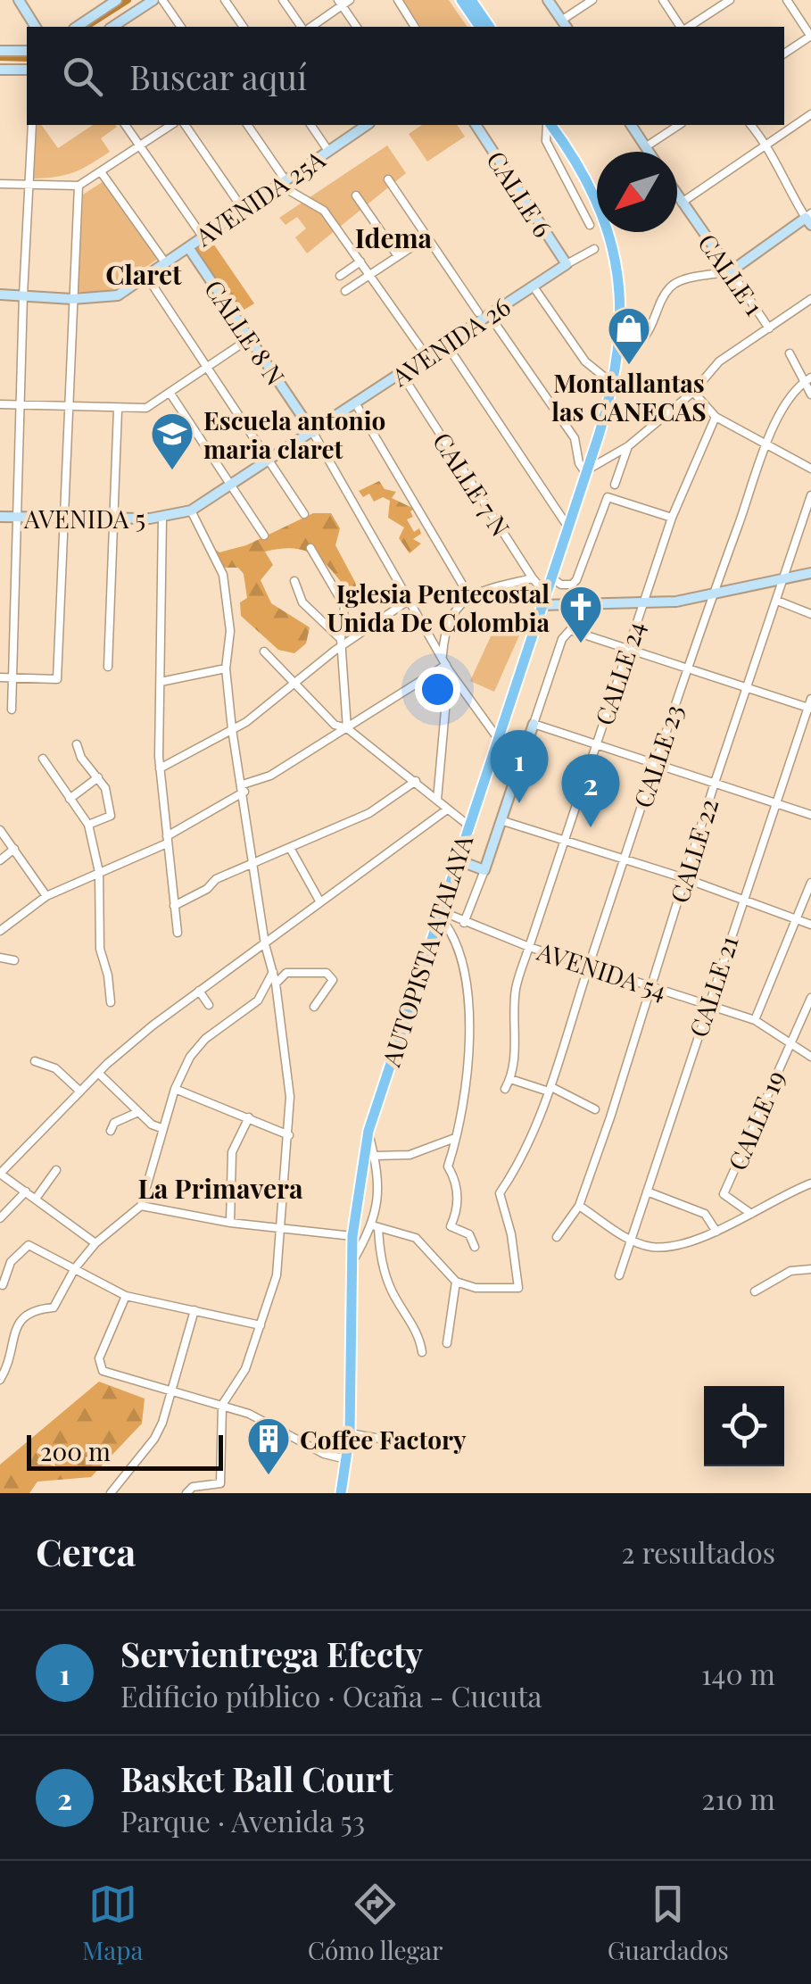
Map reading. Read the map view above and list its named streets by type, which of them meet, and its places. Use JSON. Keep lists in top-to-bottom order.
{
  "streets": {
    "main road": ["AUTOPISTA ATALAYA"],
    "street": [
      "CALLE 6",
      "AVENIDA 25A",
      "CALLE 1",
      "CALLE 8 N",
      "AVENIDA 26",
      "CALLE 7 N",
      "AVENIDA 5",
      "CALLE 24",
      "CALLE 23",
      "CALLE 22",
      "AVENIDA 54",
      "CALLE 21",
      "CALLE 19"
    ]
  },
  "crossings": [
    ["CALLE 6", "AVENIDA 26"],
    ["AVENIDA 25A", "CALLE 8 N"],
    ["CALLE 8 N", "AVENIDA 26"],
    ["CALLE 8 N", "AUTOPISTA ATALAYA"],
    ["AVENIDA 26", "CALLE 7 N"],
    ["AVENIDA 26", "AVENIDA 5"],
    ["CALLE 7 N", "AUTOPISTA ATALAYA"],
    ["CALLE 24", "AVENIDA 54"],
    ["CALLE 23", "AVENIDA 54"],
    ["CALLE 22", "AVENIDA 54"],
    ["AUTOPISTA ATALAYA", "AVENIDA 54"],
    ["AVENIDA 54", "CALLE 21"],
    ["AVENIDA 54", "CALLE 19"]
  ],
  "districts": ["Idema", "Claret", "La Primavera"],
  "places": {
    "shop": ["Montallantas las CANECAS"],
    "school or university": ["Escuela antonio maria claret"],
    "church": ["Iglesia Pentecostal Unida De Colombia"],
    "building": ["Coffee Factory"]
  },
  "scale_bar": "200 m",
  "north": "bottom left",
  "page": {
    "search": "Buscar aquí",
    "pins": ["1", "2"],
    "scale": "200 m",
    "heading": ["Cerca", "2 resultados"],
    "list": [
      {
        "mark": "1",
        "name": "Servientrega Efecty",
        "note": "Edificio público · Ocaña - Cucuta",
        "value": "140 m"
      },
      {
        "mark": "2",
        "name": "Basket Ball Court",
        "note": "Parque · Avenida 53",
        "value": "210 m"
      }
    ],
    "nav": ["Mapa", "Cómo llegar", "Guardados"]
  }
}
